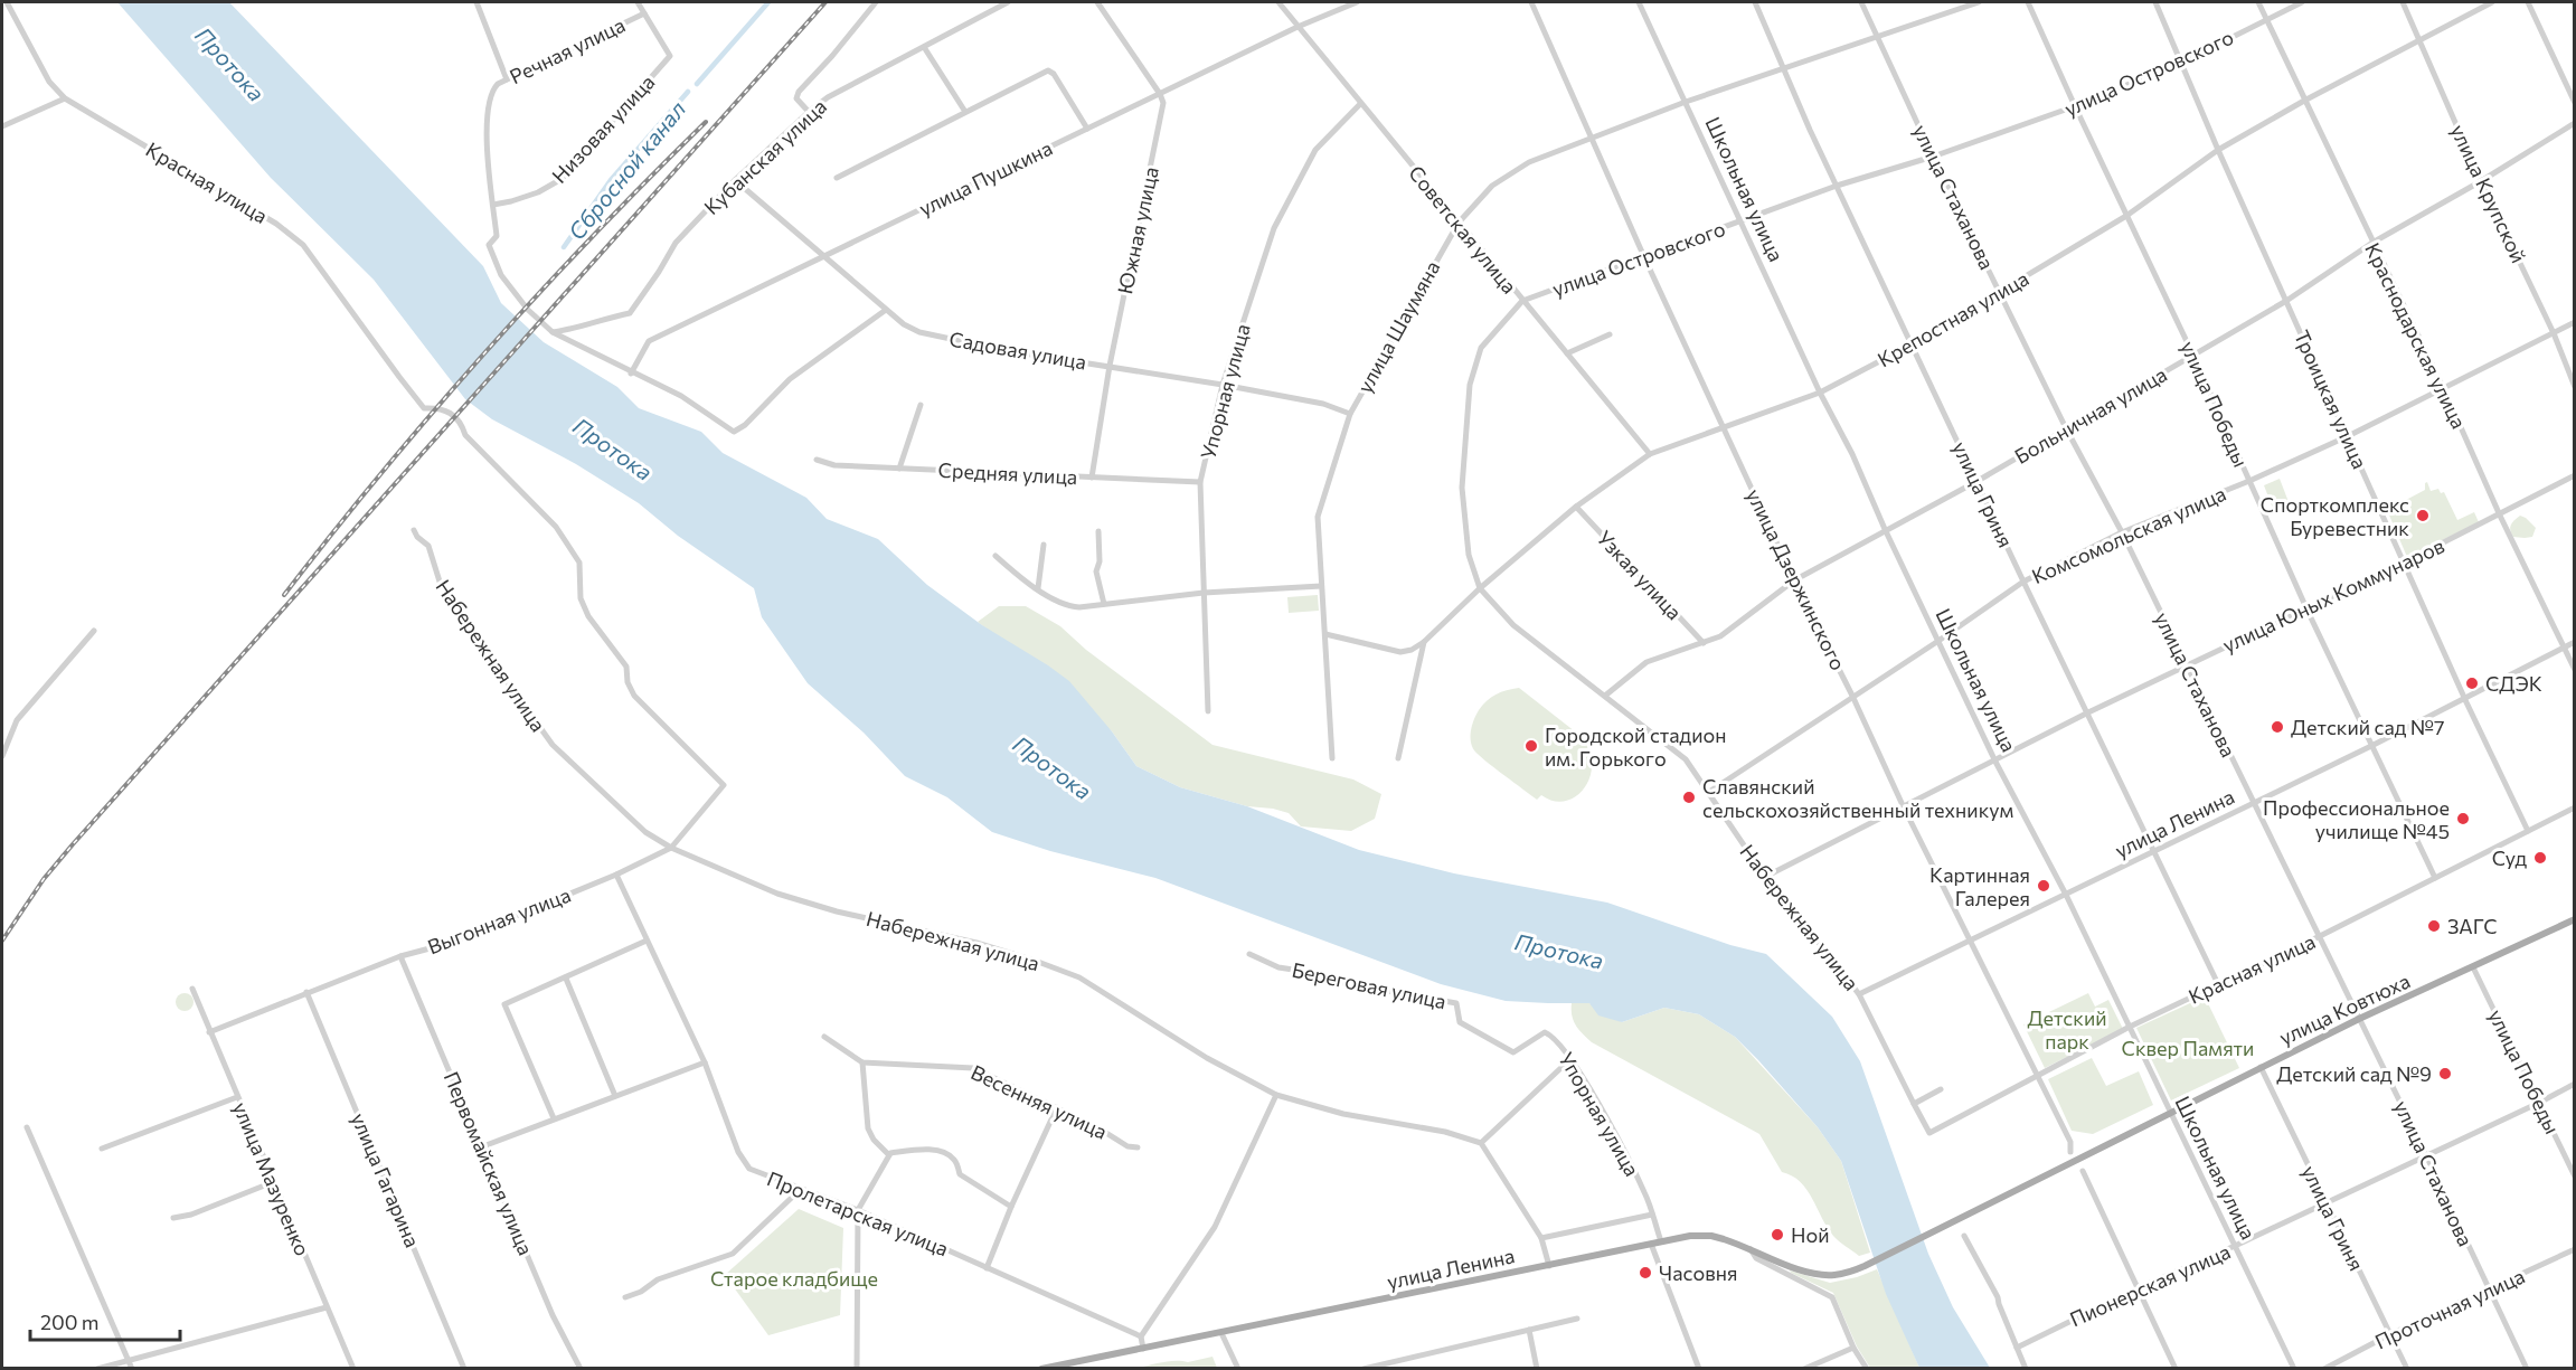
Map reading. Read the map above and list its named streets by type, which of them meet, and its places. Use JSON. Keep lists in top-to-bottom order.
{
  "streets": {
    "main road": ["улица Ленина", "улица Ковтюха"],
    "street": [
      "Речная улица",
      "улица Островского",
      "Низовая улица",
      "Кубанская улица",
      "улица Пушкина",
      "Красная улица",
      "Школьная улица",
      "улица Крупской",
      "улица Стаханова",
      "Советская улица",
      "Южная улица",
      "Крепостная улица",
      "улица Шаумяна",
      "Краснодарская улица",
      "Садовая улица",
      "Упорная улица",
      "Троицкая улица",
      "улица Победы",
      "Больничная улица",
      "Средняя улица",
      "улица Гриня",
      "Комсомольская улица",
      "Узкая улица",
      "улица Дзержинского",
      "улица Юных Коммунаров",
      "Набережная улица",
      "Выгонная улица",
      "Береговая улица",
      "Весенняя улица",
      "Первомайская улица",
      "улица Мазуренко",
      "улица Гагарина",
      "Пролетарская улица",
      "Пионерская улица",
      "Проточная улица"
    ]
  },
  "crossings": [
    ["Речная улица", "Низовая улица"],
    ["улица Островского", "Школьная улица"],
    ["улица Островского", "улица Стаханова"],
    ["улица Островского", "Советская улица"],
    ["улица Островского", "Крепостная улица"],
    ["улица Островского", "Краснодарская улица"],
    ["улица Островского", "Троицкая улица"],
    ["улица Островского", "улица Победы"],
    ["улица Островского", "улица Гриня"],
    ["улица Островского", "улица Дзержинского"],
    ["улица Островского", "Набережная улица"],
    ["Кубанская улица", "Садовая улица"],
    ["улица Пушкина", "Советская улица"],
    ["улица Пушкина", "Южная улица"],
    ["улица Пушкина", "Садовая улица"],
    ["Красная улица", "Школьная улица"],
    ["Красная улица", "улица Стаханова"],
    ["Красная улица", "Троицкая улица"],
    ["Красная улица", "улица Победы"],
    ["Красная улица", "улица Гриня"],
    ["Красная улица", "улица Дзержинского"],
    ["Красная улица", "Набережная улица"],
    ["Красная улица", "Выгонная улица"],
    ["Школьная улица", "Крепостная улица"],
    ["Школьная улица", "улица Шаумяна"],
    ["Школьная улица", "Больничная улица"],
    ["Школьная улица", "Комсомольская улица"],
    ["Школьная улица", "улица Юных Коммунаров"],
    ["Школьная улица", "улица Ленина"],
    ["Школьная улица", "улица Ковтюха"],
    ["Школьная улица", "Пионерская улица"],
    ["улица Крупской", "Крепостная улица"],
    ["улица Крупской", "Больничная улица"],
    ["улица Крупской", "Комсомольская улица"],
    ["улица Стаханова", "Крепостная улица"],
    ["улица Стаханова", "улица Шаумяна"],
    ["улица Стаханова", "Больничная улица"],
    ["улица Стаханова", "Комсомольская улица"],
    ["улица Стаханова", "улица Юных Коммунаров"],
    ["улица Стаханова", "улица Ленина"],
    ["улица Стаханова", "улица Ковтюха"],
    ["улица Стаханова", "Пионерская улица"],
    ["улица Стаханова", "Проточная улица"],
    ["Советская улица", "Крепостная улица"],
    ["Советская улица", "улица Шаумяна"],
    ["Советская улица", "Упорная улица"],
    ["Южная улица", "Садовая улица"],
    ["Южная улица", "Средняя улица"],
    ["Крепостная улица", "улица Шаумяна"],
    ["Крепостная улица", "Краснодарская улица"],
    ["Крепостная улица", "Троицкая улица"],
    ["Крепостная улица", "улица Победы"],
    ["Крепостная улица", "улица Гриня"],
    ["Крепостная улица", "Узкая улица"],
    ["Крепостная улица", "улица Дзержинского"],
    ["Крепостная улица", "Набережная улица"],
    ["улица Шаумяна", "Садовая улица"],
    ["улица Шаумяна", "улица Гриня"],
    ["улица Шаумяна", "улица Дзержинского"],
    ["Краснодарская улица", "Больничная улица"],
    ["Краснодарская улица", "Комсомольская улица"],
    ["Краснодарская улица", "улица Юных Коммунаров"],
    ["Краснодарская улица", "улица Ленина"],
    ["Садовая улица", "Упорная улица"],
    ["Упорная улица", "Средняя улица"],
    ["Упорная улица", "улица Ленина"],
    ["Упорная улица", "Береговая улица"],
    ["Троицкая улица", "Больничная улица"],
    ["Троицкая улица", "Комсомольская улица"],
    ["Троицкая улица", "улица Юных Коммунаров"],
    ["Троицкая улица", "улица Ленина"],
    ["улица Победы", "Больничная улица"],
    ["улица Победы", "Комсомольская улица"],
    ["улица Победы", "улица Юных Коммунаров"],
    ["улица Победы", "улица Ленина"],
    ["улица Победы", "улица Ковтюха"],
    ["улица Победы", "Пионерская улица"],
    ["Больничная улица", "улица Гриня"],
    ["Больничная улица", "Узкая улица"],
    ["Больничная улица", "улица Дзержинского"],
    ["Больничная улица", "Набережная улица"],
    ["улица Гриня", "Комсомольская улица"],
    ["улица Гриня", "улица Юных Коммунаров"],
    ["улица Гриня", "улица Ленина"],
    ["улица Гриня", "улица Ковтюха"],
    ["улица Гриня", "Пионерская улица"],
    ["улица Гриня", "Проточная улица"],
    ["Комсомольская улица", "улица Дзержинского"],
    ["Комсомольская улица", "Набережная улица"],
    ["улица Дзержинского", "улица Юных Коммунаров"],
    ["улица Дзержинского", "улица Ленина"],
    ["улица Юных Коммунаров", "Набережная улица"],
    ["Набережная улица", "улица Ленина"],
    ["Набережная улица", "Выгонная улица"],
    ["улица Ленина", "улица Ковтюха"],
    ["Выгонная улица", "Первомайская улица"],
    ["Выгонная улица", "улица Мазуренко"],
    ["Выгонная улица", "улица Гагарина"],
    ["Выгонная улица", "Пролетарская улица"]
  ],
  "water": ["Протока", "Сбросной канал"],
  "parks": ["Детский парк", "Сквер Памяти", "Старое кладбище"],
  "places": [
    "Cпорткомплекс Буревестник",
    "СДЭК",
    "Детский сад №7",
    "Городской cтадион им. Горького",
    "Славянский сельскохозяйственный техникум",
    "Профессиональное училище №45",
    "Суд",
    "Картинная Галерея",
    "ЗАГС",
    "Детский сад №9",
    "Ной",
    "Часовня"
  ],
  "scale_bar": "200 m"
}
